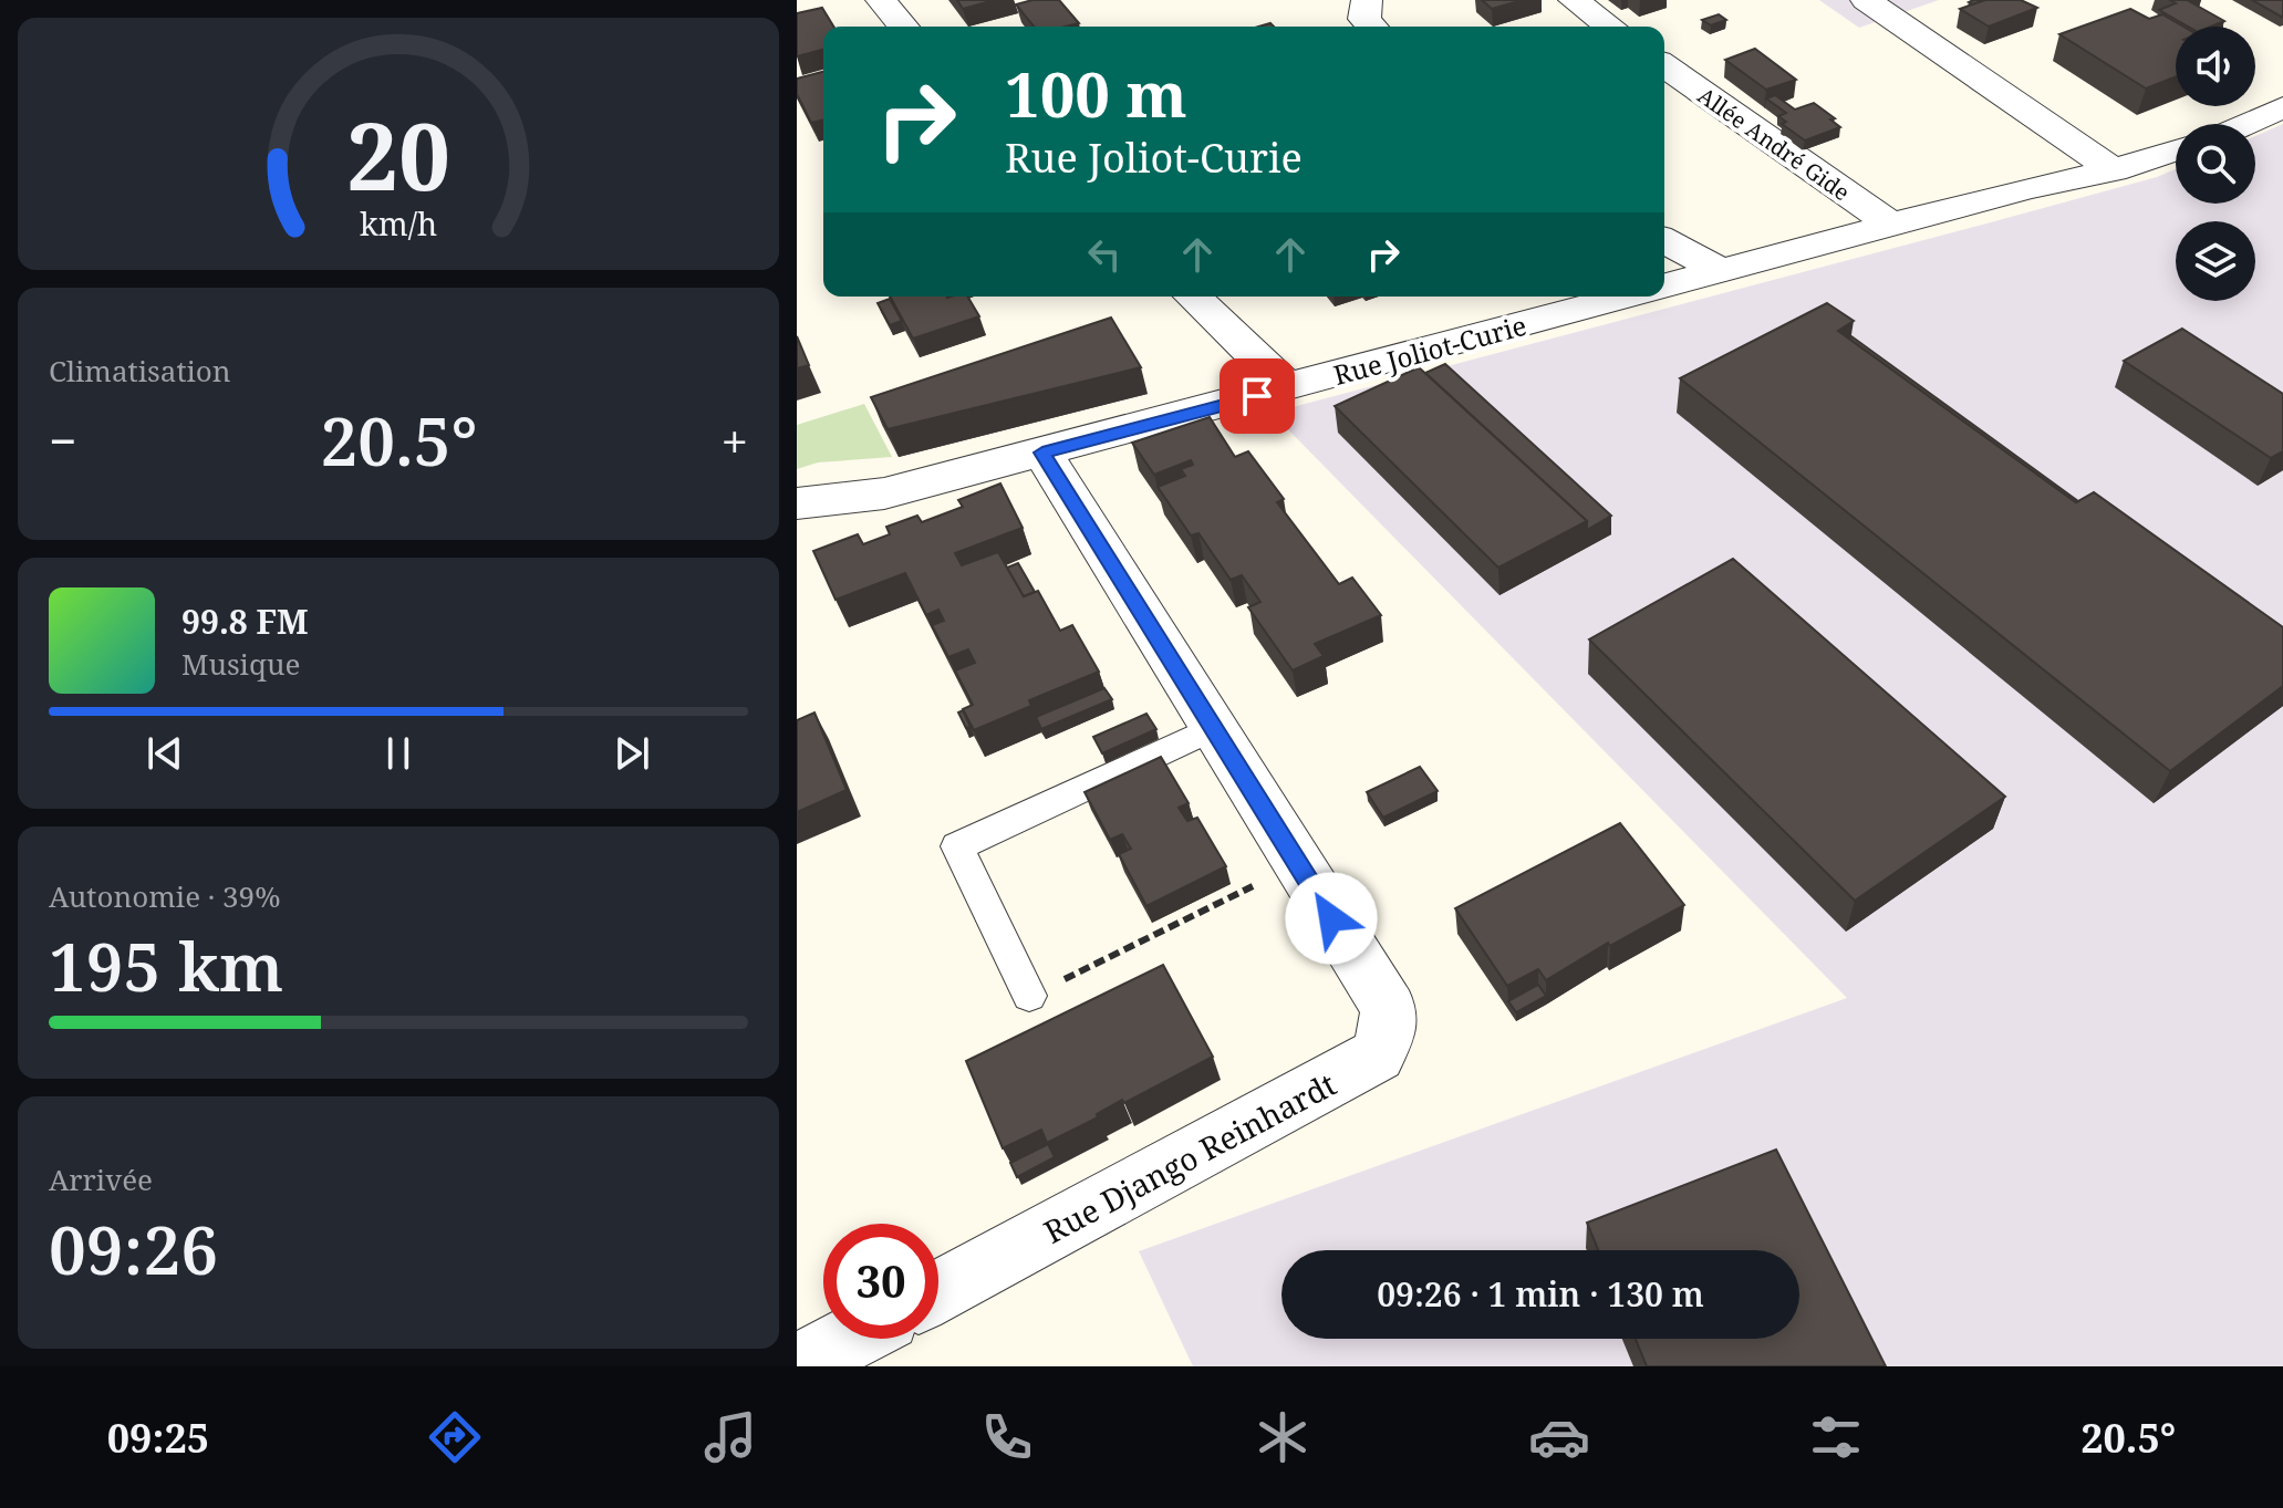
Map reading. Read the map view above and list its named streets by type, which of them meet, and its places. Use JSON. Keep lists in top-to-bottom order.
{
  "streets": {
    "street": ["Allée André Gide", "Rue Joliot-Curie", "Rue Django Reinhardt"]
  },
  "crossings": [
    ["Rue Joliot-Curie", "Rue Django Reinhardt"]
  ],
  "page": {
    "turn": ["100 m", "Rue Joliot-Curie"],
    "tile": [
      "Climatisation",
      ["Autonomie · 39%", "195 km"],
      ["Arrivée", "09:26"]
    ],
    "heat": ["−", "20.5°", "+"],
    "song": ["99.8 FM", "Musique"],
    "limit": "30",
    "trip": "09:26 · 1 min · 130 m",
    "tabs": ["09:25", "20.5°"],
    "gauge": ["20", "km/h"]
  }
}
